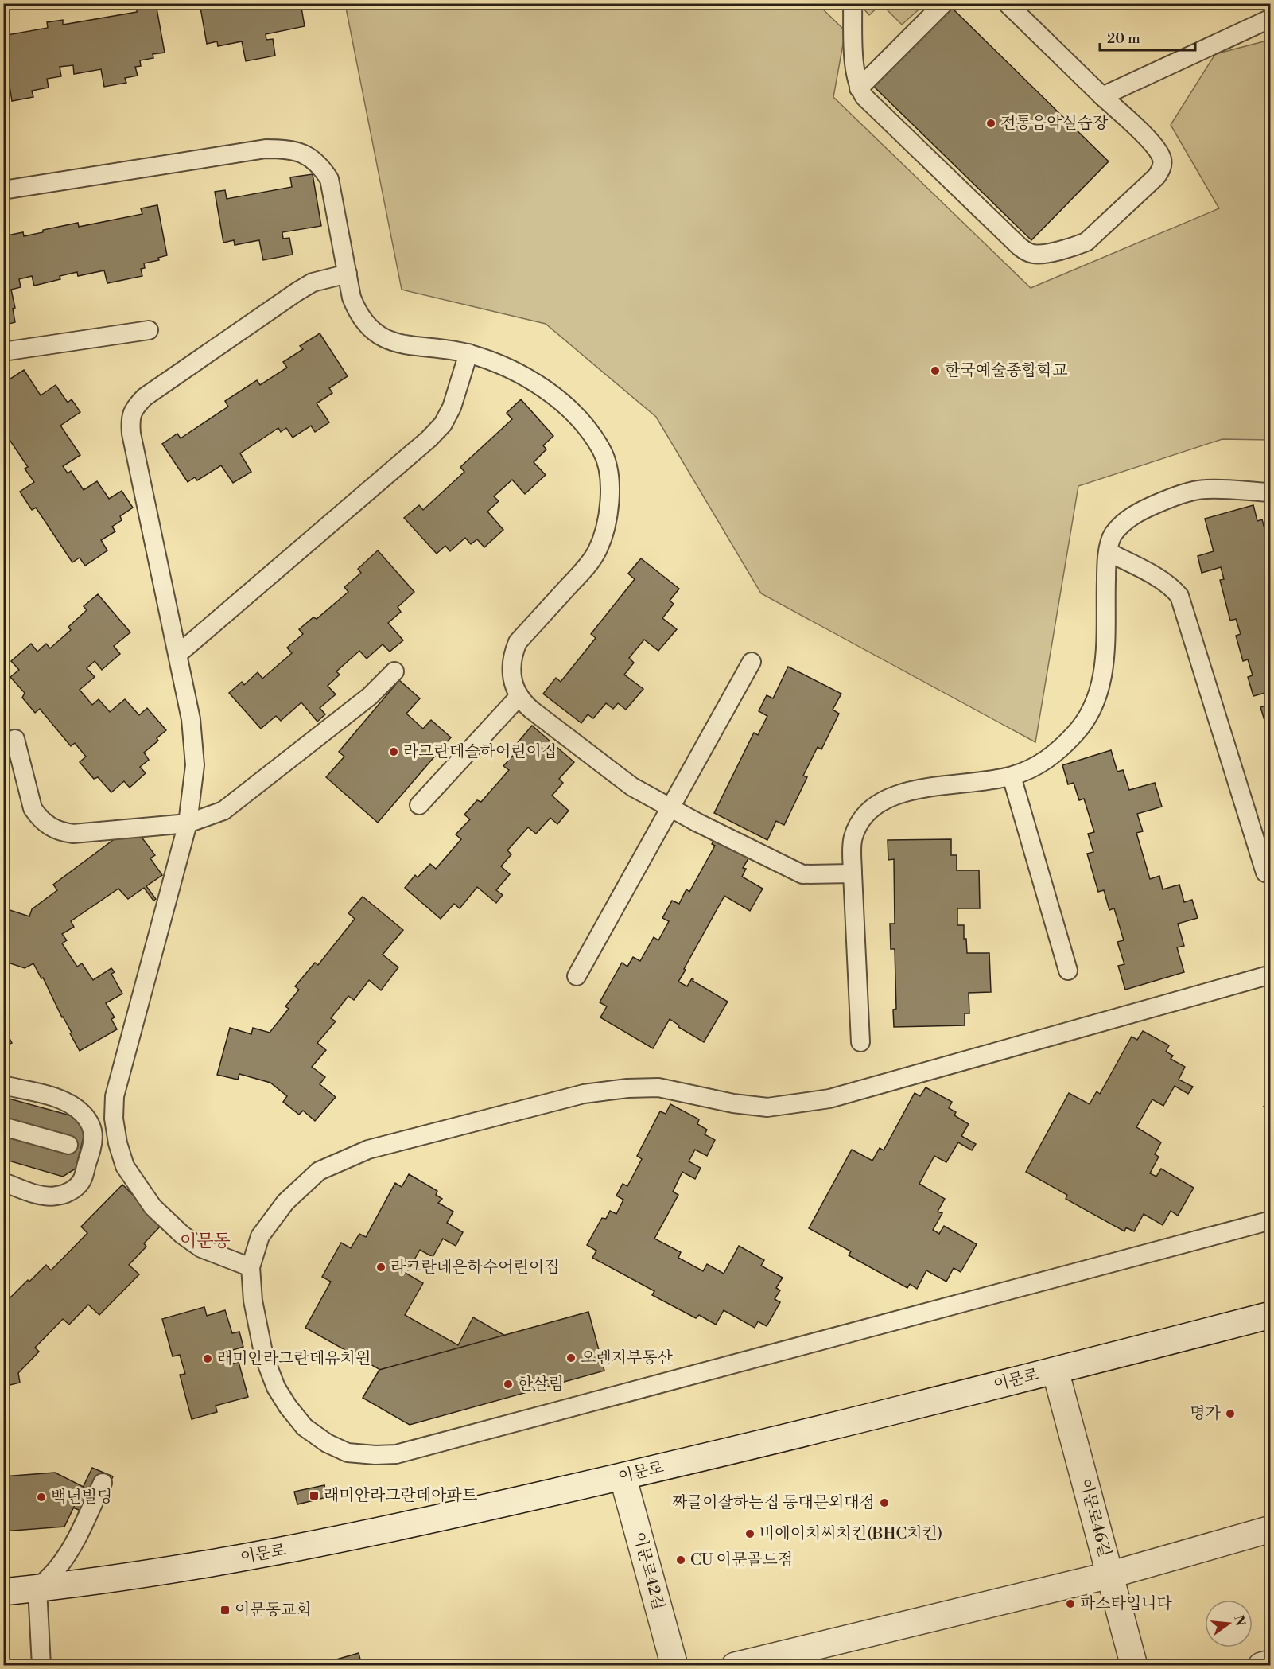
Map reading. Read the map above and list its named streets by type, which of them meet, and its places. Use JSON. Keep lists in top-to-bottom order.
{
  "streets": {
    "main road": ["이문로", "이문로46길", "이문로42길"]
  },
  "crossings": [
    ["이문로", "이문로46길"],
    ["이문로", "이문로42길"]
  ],
  "districts": ["이문동"],
  "places": {
    "other": [
      "전통음악실습장",
      "한국예술종합학교",
      "라그란데슬하어린이집",
      "라그란데은하수어린이집",
      "오렌지부동산",
      "래미안라그란데유치원",
      "한살림",
      "명가",
      "백년빌딩",
      "짜글이잘하는집 동대문외대점",
      "비에이치씨치킨(BHC치킨)",
      "CU 이문골드점",
      "파스타입니다"
    ],
    "transit": ["래미안라그란데아파트", "이문동교회"]
  },
  "scale_bar": "20 m",
  "north": "right"
}
